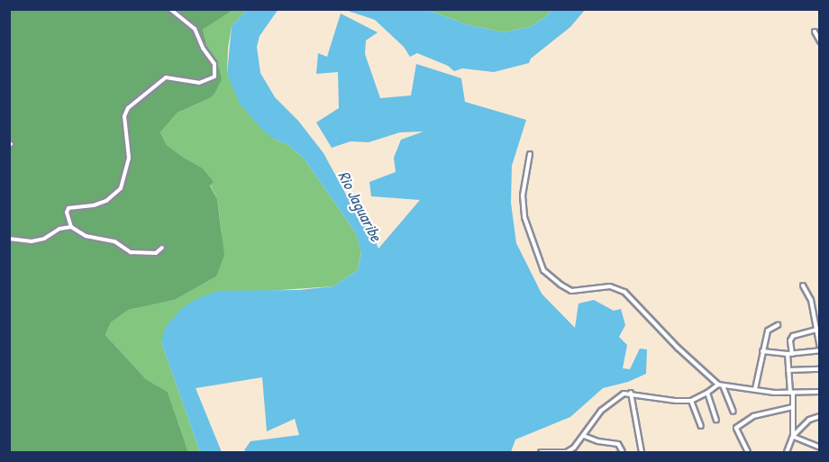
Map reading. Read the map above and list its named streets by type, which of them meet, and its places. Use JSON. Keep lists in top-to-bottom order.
{
  "water": ["Rio Jaguaribe"]
}
